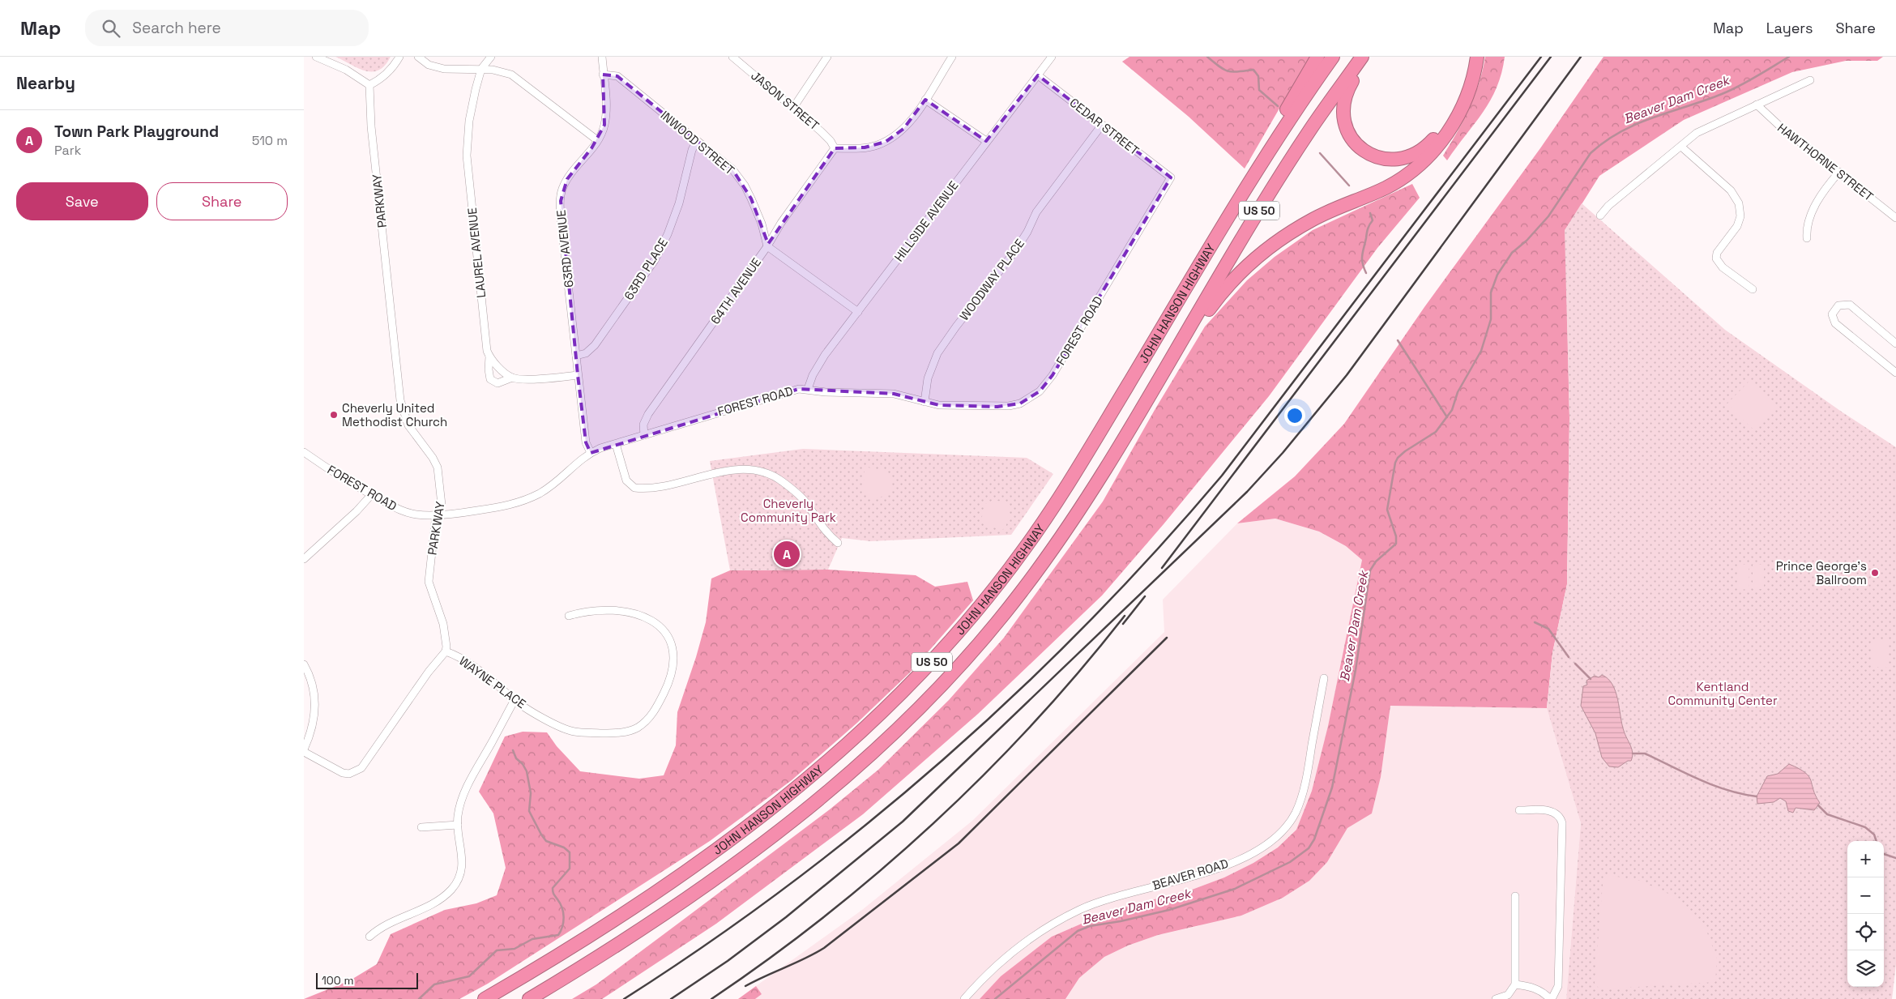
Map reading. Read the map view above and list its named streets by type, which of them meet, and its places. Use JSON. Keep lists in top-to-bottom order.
{
  "streets": {
    "highway": ["US 50", "JOHN HANSON HIGHWAY"],
    "street": [
      "JASON STREET",
      "CEDAR STREET",
      "INWOOD STREET",
      "HAWTHORNE STREET",
      "PARKWAY",
      "HILLSIDE AVENUE",
      "63RD AVENUE",
      "LAUREL AVENUE",
      "63RD PLACE",
      "WOODWAY PLACE",
      "64TH AVENUE",
      "FOREST ROAD",
      "WAYNE PLACE",
      "BEAVER ROAD"
    ]
  },
  "crossings": [
    ["JASON STREET", "64TH AVENUE"],
    ["CEDAR STREET", "HILLSIDE AVENUE"],
    ["CEDAR STREET", "WOODWAY PLACE"],
    ["CEDAR STREET", "FOREST ROAD"],
    ["INWOOD STREET", "63RD AVENUE"],
    ["INWOOD STREET", "63RD PLACE"],
    ["INWOOD STREET", "64TH AVENUE"],
    ["PARKWAY", "FOREST ROAD"],
    ["PARKWAY", "WAYNE PLACE"],
    ["HILLSIDE AVENUE", "FOREST ROAD"],
    ["63RD AVENUE", "63RD PLACE"],
    ["63RD AVENUE", "FOREST ROAD"],
    ["WOODWAY PLACE", "FOREST ROAD"],
    ["64TH AVENUE", "FOREST ROAD"]
  ],
  "water": ["Beaver Dam Creek"],
  "parks": ["Cheverly Community Park", "Kentland Community Center"],
  "places": ["Cheverly United Methodist Church", "Prince George's Ballroom"],
  "scale_bar": "100 m",
  "page": {
    "header": "Map",
    "search": "Search here",
    "nav": ["Map", "Layers", "Share"],
    "heading": "Nearby",
    "list": [
      {
        "mark": "A",
        "name": "Town Park Playground",
        "note": "Park",
        "value": "510 m"
      }
    ],
    "buttons": ["Save", "Share"],
    "pins": "A",
    "map_buttons": ["+", "−"],
    "scale": "100 m"
  }
}
